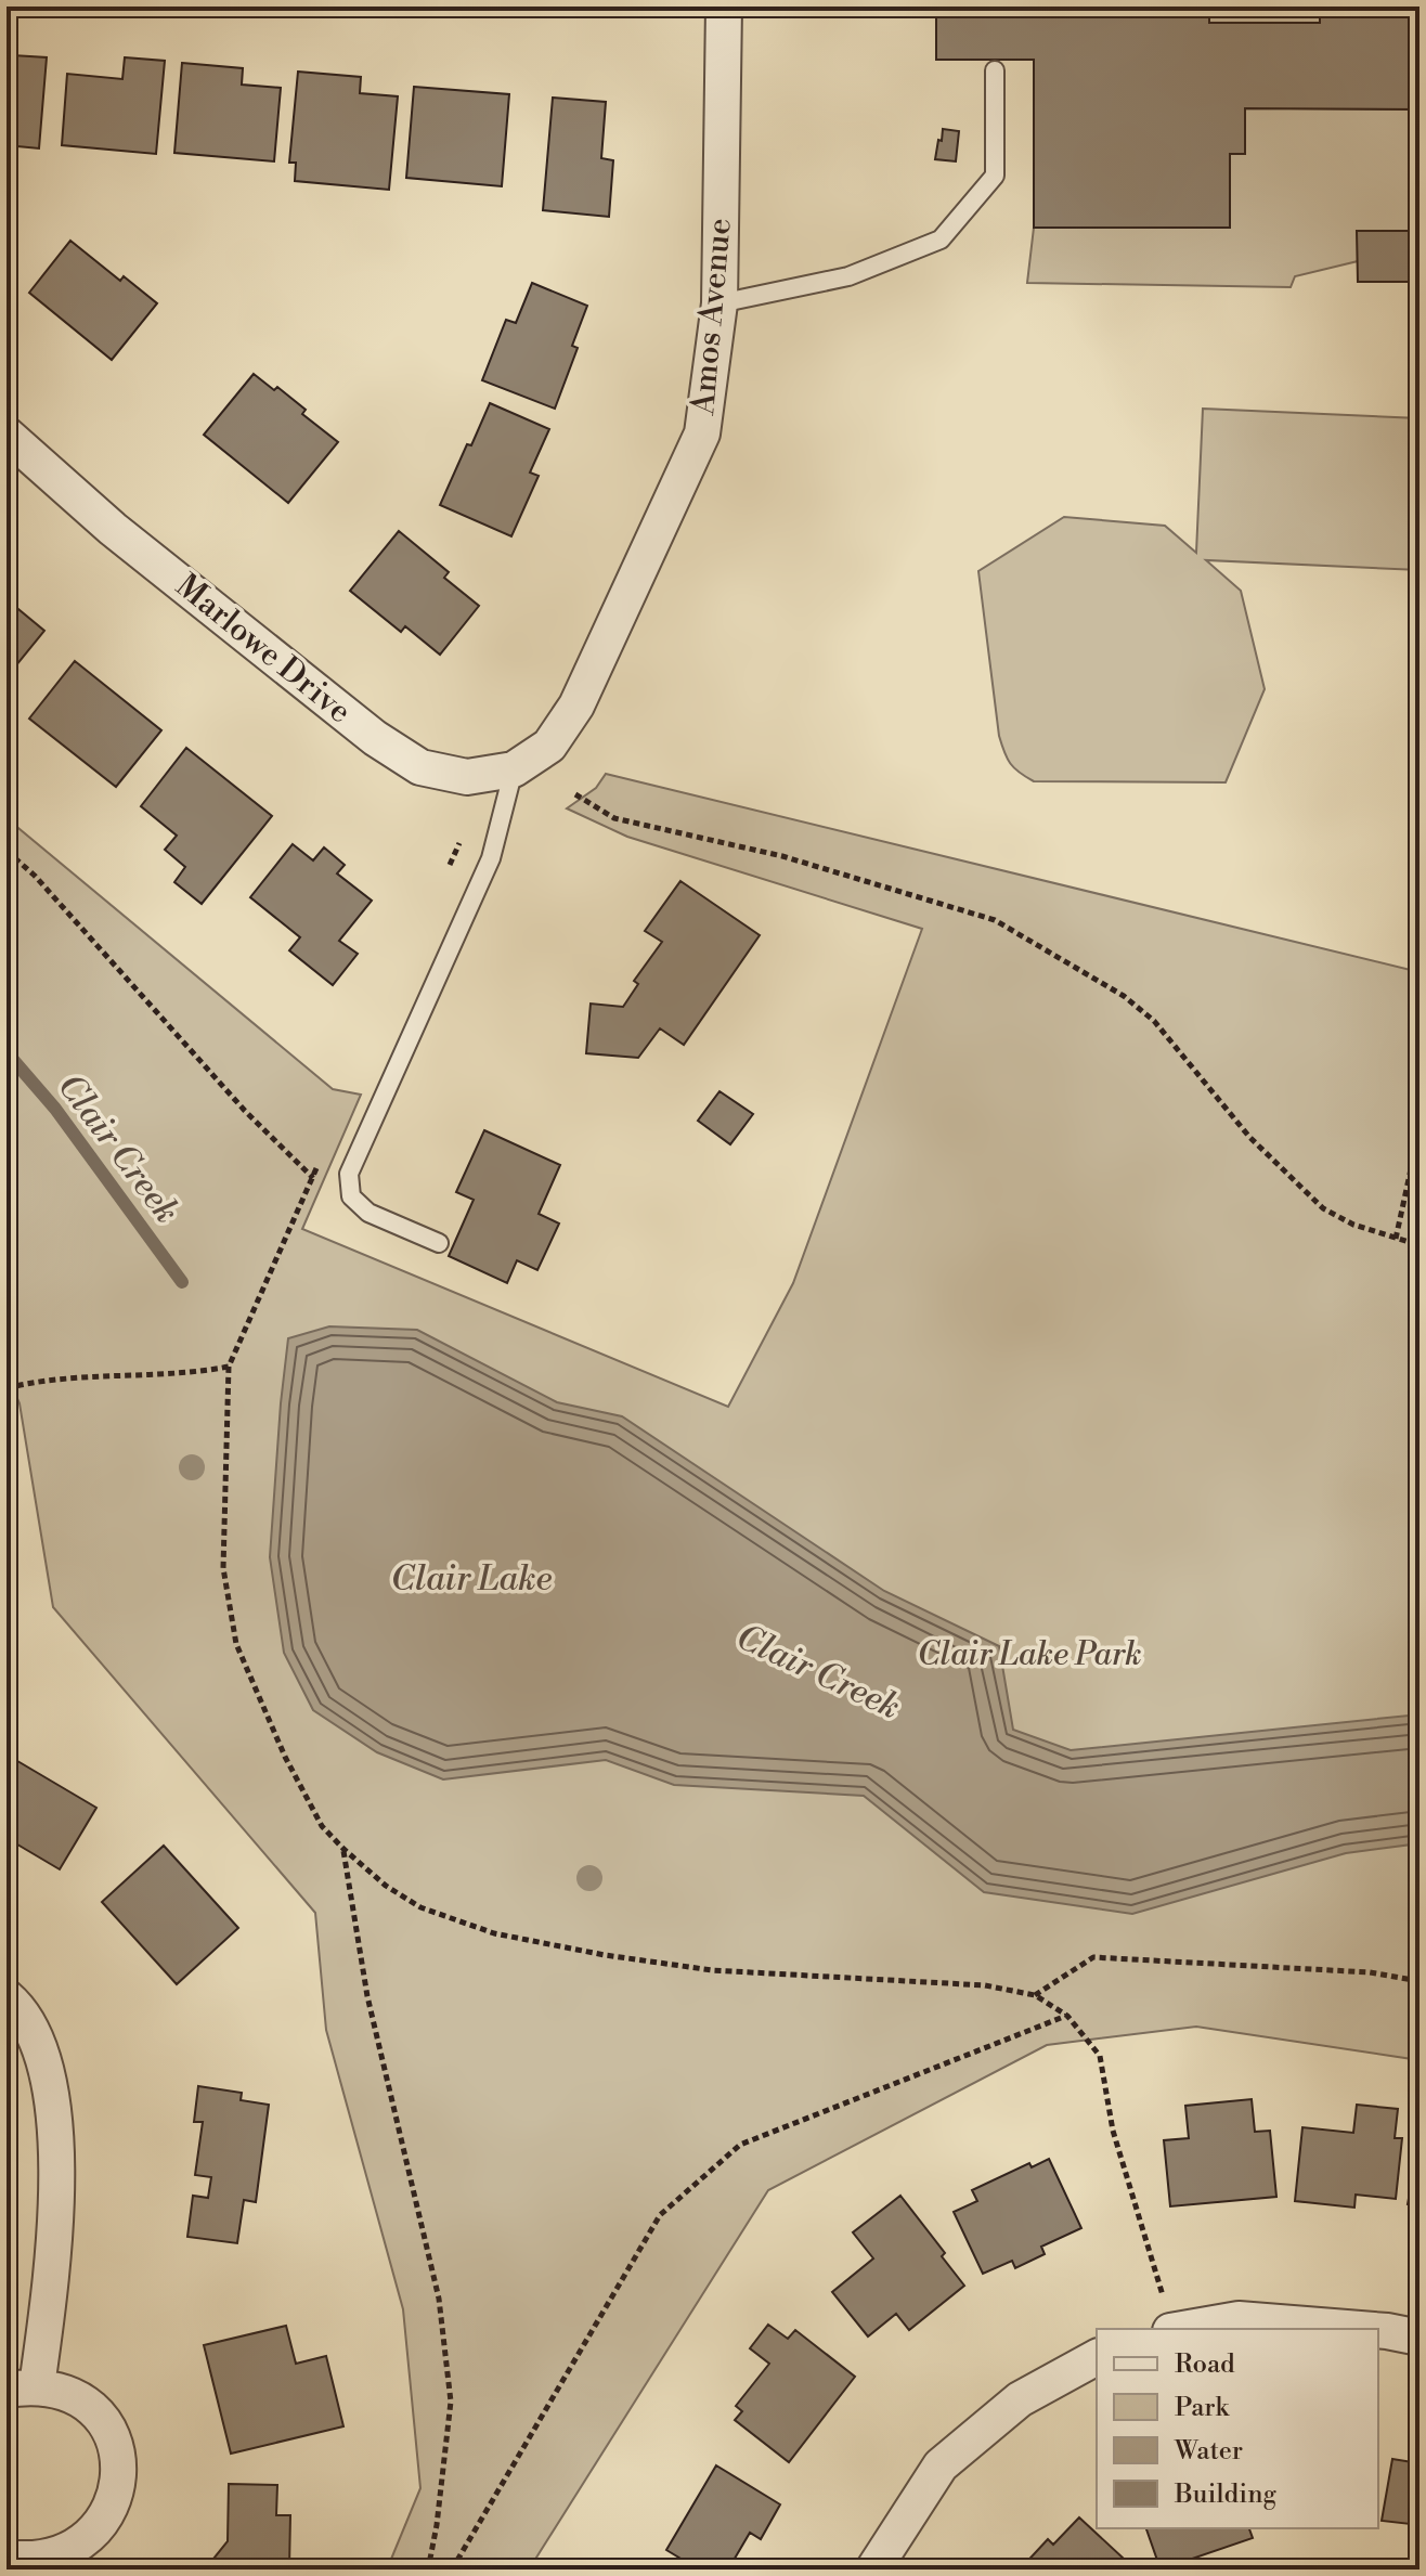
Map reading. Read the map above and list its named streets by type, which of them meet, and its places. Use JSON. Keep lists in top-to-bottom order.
{
  "streets": {
    "street": ["Amos Avenue", "Marlowe Drive"]
  },
  "crossings": [
    ["Amos Avenue", "Marlowe Drive"]
  ],
  "water": ["Clair Creek", "Clair Lake"],
  "parks": ["Clair Lake Park"],
  "legend": [
    "Road",
    "Park",
    "Water",
    "Building"
  ]
}
